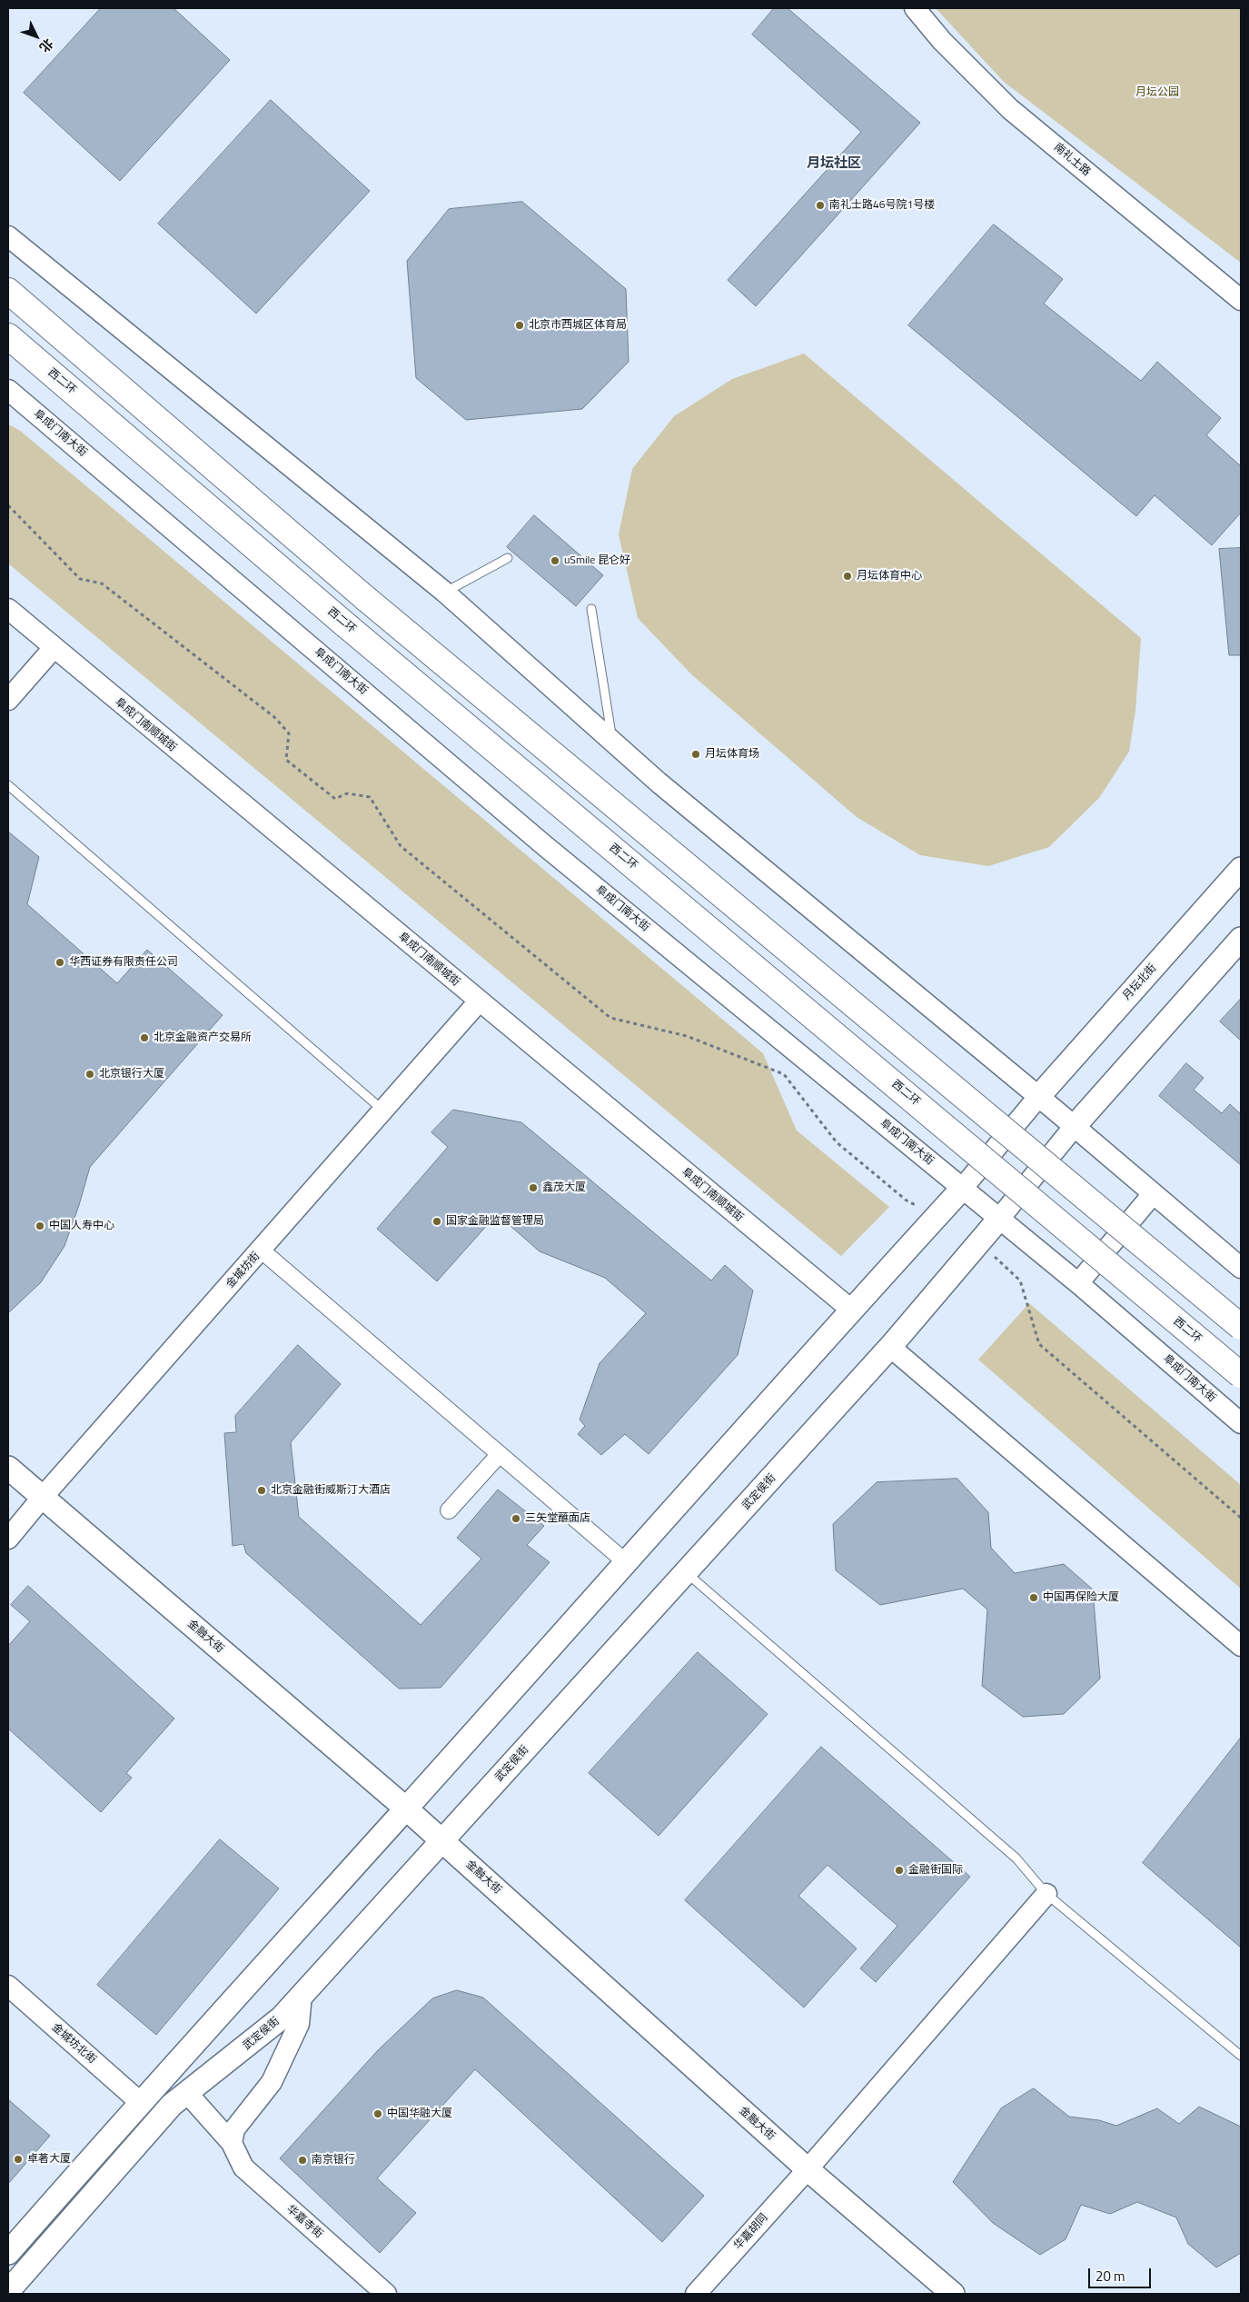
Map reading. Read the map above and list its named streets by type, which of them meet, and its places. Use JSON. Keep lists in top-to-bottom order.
{
  "streets": {
    "highway": ["西二环"],
    "main road": ["月坛北街", "武定侯街", "金融大街"],
    "street": [
      "南礼士路",
      "阜成门南大街",
      "阜成门南顺城街",
      "金城坊街",
      "金城坊北街",
      "华嘉寺街",
      "华嘉胡同"
    ]
  },
  "crossings": [
    ["阜成门南大街", "武定侯街"],
    ["阜成门南顺城街", "金城坊街"],
    ["金城坊街", "金融大街"],
    ["武定侯街", "金融大街"],
    ["武定侯街", "华嘉寺街"],
    ["金融大街", "华嘉胡同"]
  ],
  "districts": ["月坛社区"],
  "parks": ["月坛公园"],
  "places": [
    "南礼士路46号院1号楼",
    "北京市西城区体育局",
    "uSmile 昆仑好",
    "月坛体育中心",
    "月坛体育场",
    "华西证券有限责任公司",
    "北京金融资产交易所",
    "北京银行大厦",
    "鑫茂大厦",
    "国家金融监督管理局",
    "中国人寿中心",
    "北京金融街威斯汀大酒店",
    "三矢堂蘸面店",
    "中国再保险大厦",
    "金融街国际",
    "中国华融大厦",
    "卓著大厦",
    "南京银行"
  ],
  "scale_bar": "20 m",
  "north": "bottom right"
}
